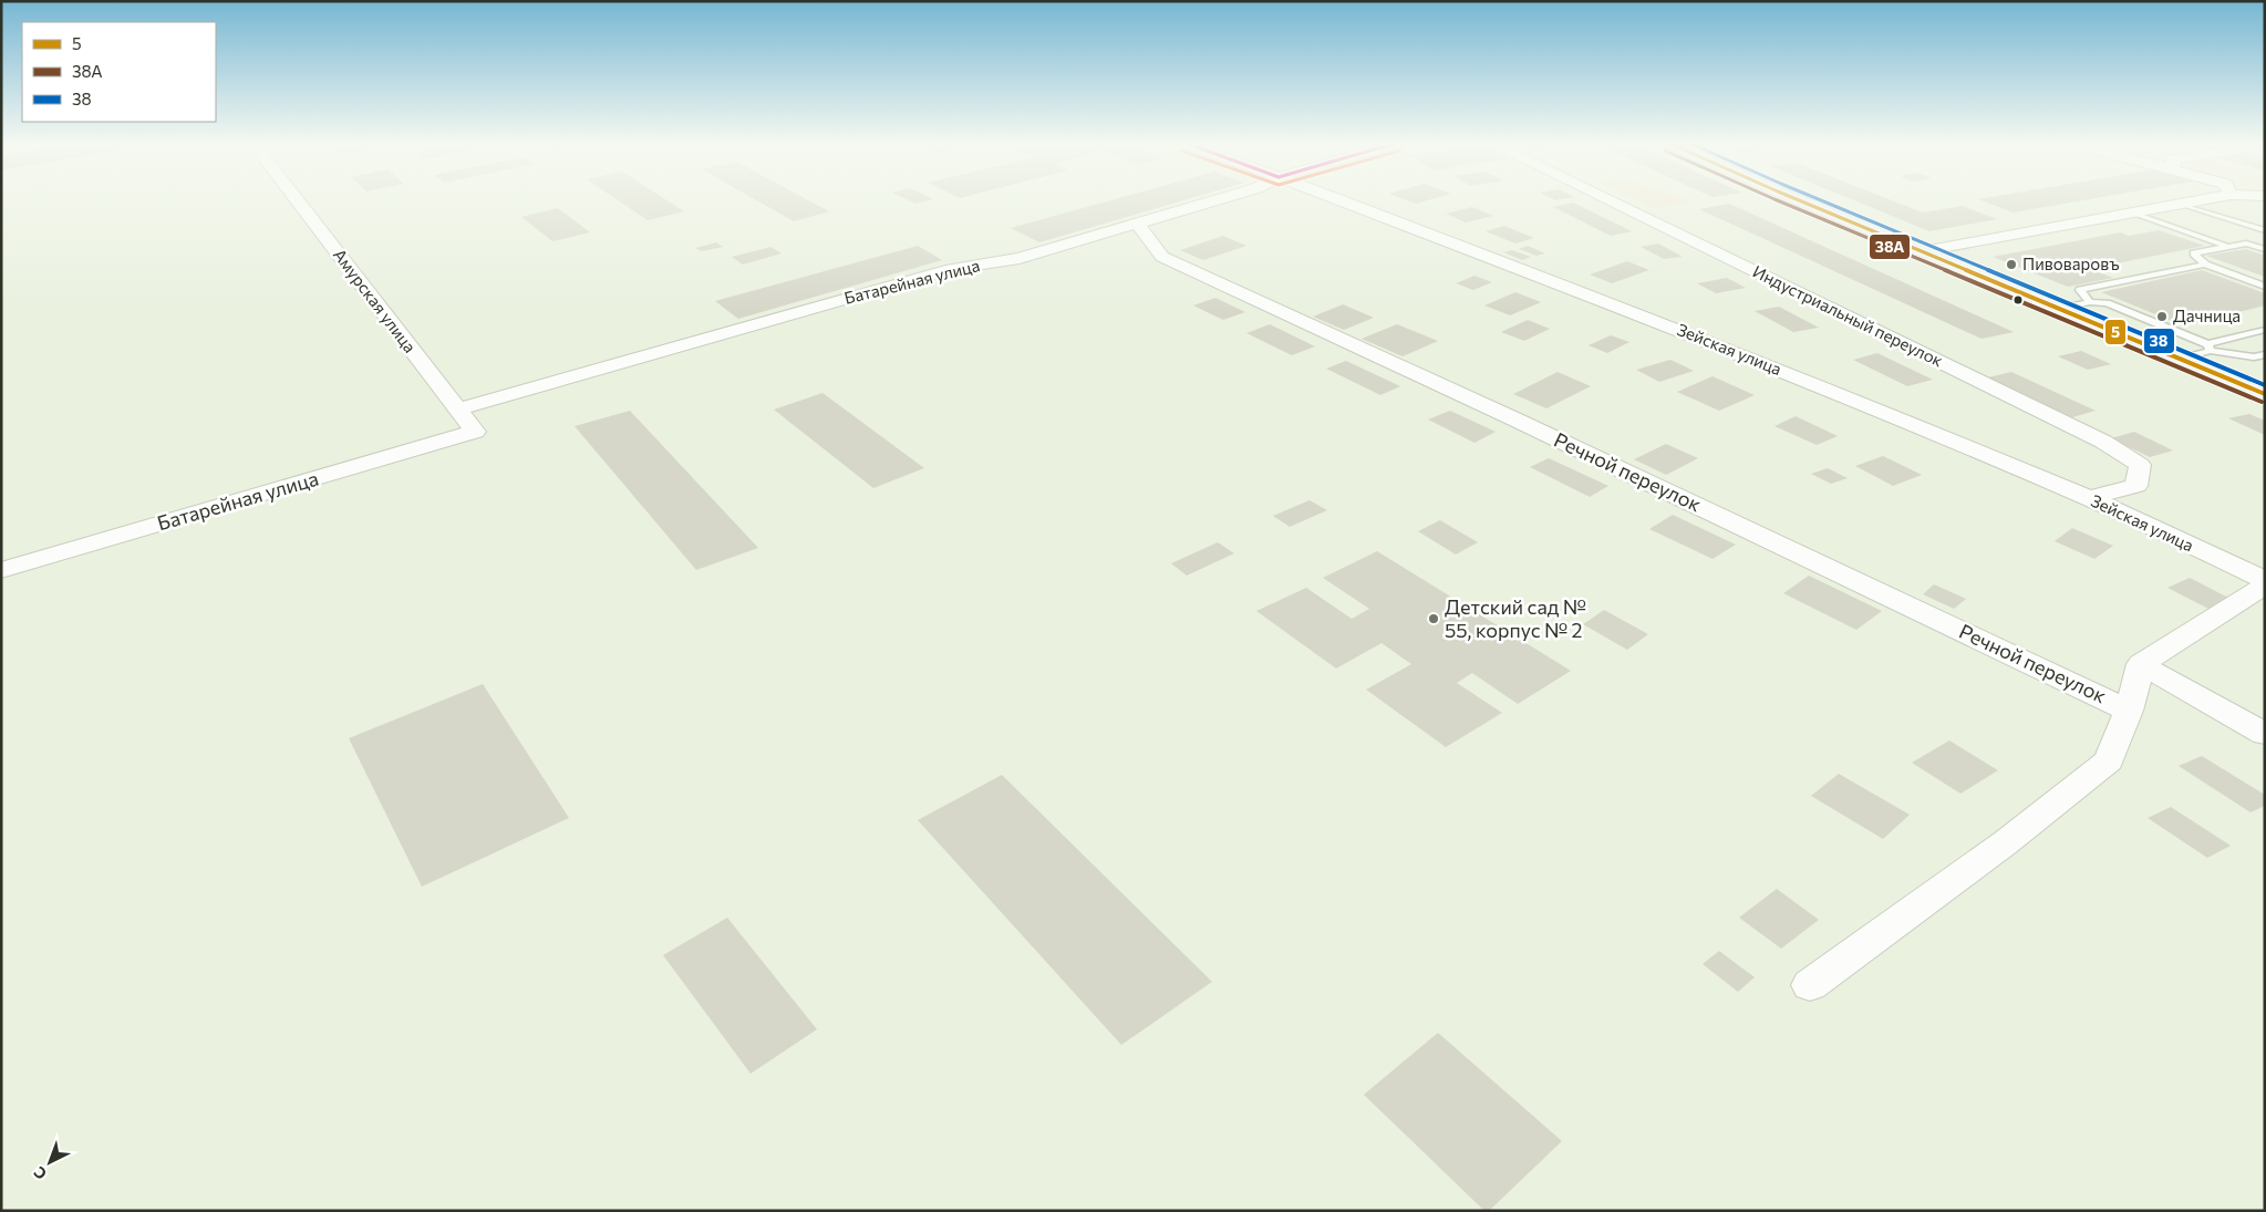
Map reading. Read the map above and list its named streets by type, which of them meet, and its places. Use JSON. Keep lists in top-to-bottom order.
{
  "streets": {
    "street": [
      "Батарейная улица",
      "Амурская улица",
      "Индустриальный переулок",
      "Зейская улица",
      "Речной переулок"
    ]
  },
  "crossings": [
    ["Батарейная улица", "Амурская улица"],
    ["Батарейная улица", "Речной переулок"],
    ["Индустриальный переулок", "Зейская улица"]
  ],
  "places": ["Пивоваровъ", "Дачница", "Детский сад № 55, корпус № 2"],
  "lines": ["transit line 5", "transit line 38А", "transit line 38"],
  "legend": ["5", "38А", "38"],
  "north": "bottom left"
}
